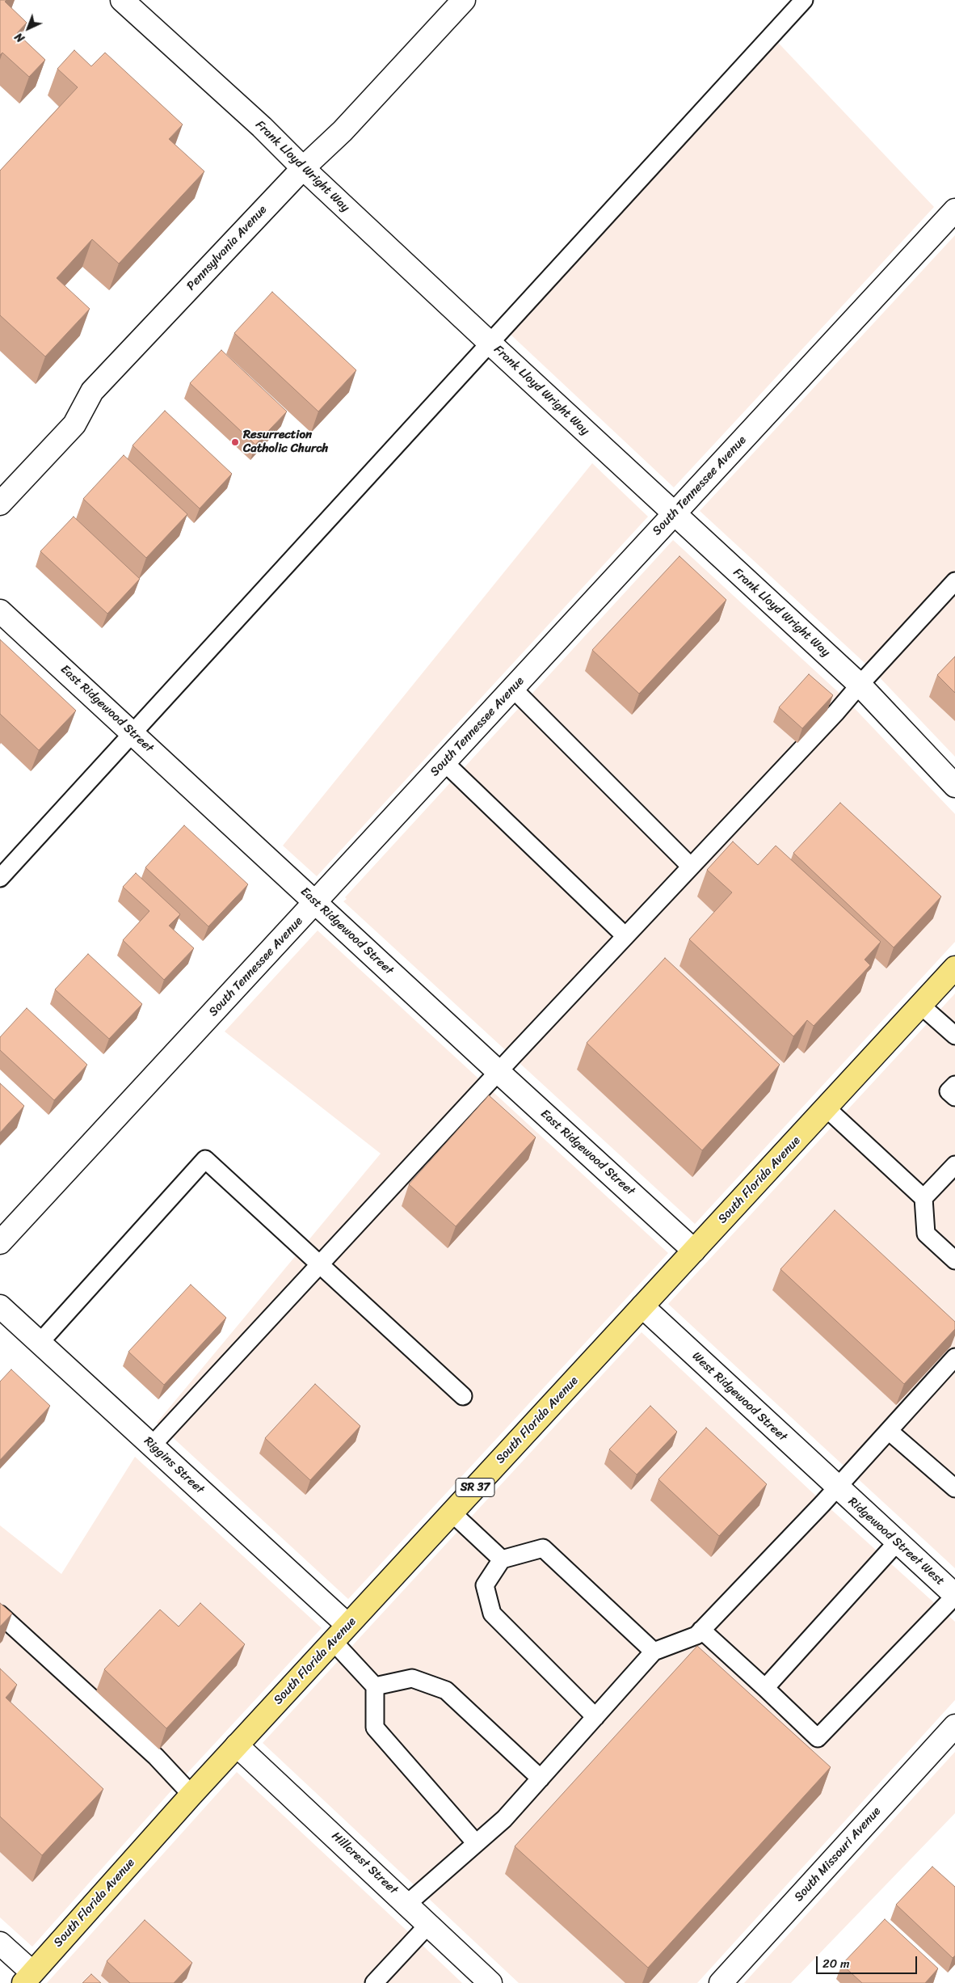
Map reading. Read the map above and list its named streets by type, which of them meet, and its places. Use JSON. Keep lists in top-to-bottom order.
{
  "streets": {
    "main road": ["South Florida Avenue", "SR 37"],
    "street": [
      "Frank Lloyd Wright Way",
      "Pennsylvania Avenue",
      "South Tennessee Avenue",
      "East Ridgewood Street",
      "West Ridgewood Street",
      "Riggins Street",
      "Ridgewood Street West",
      "South Missouri Avenue",
      "Hillcrest Street"
    ]
  },
  "crossings": [
    ["Frank Lloyd Wright Way", "Pennsylvania Avenue"],
    ["Frank Lloyd Wright Way", "South Tennessee Avenue"],
    ["South Tennessee Avenue", "East Ridgewood Street"],
    ["East Ridgewood Street", "South Florida Avenue"],
    ["South Florida Avenue", "West Ridgewood Street"],
    ["South Florida Avenue", "Riggins Street"],
    ["South Florida Avenue", "Hillcrest Street"],
    ["West Ridgewood Street", "Ridgewood Street West"]
  ],
  "places": ["Resurrection Catholic Church"],
  "scale_bar": "20 m",
  "north": "bottom left"
}
